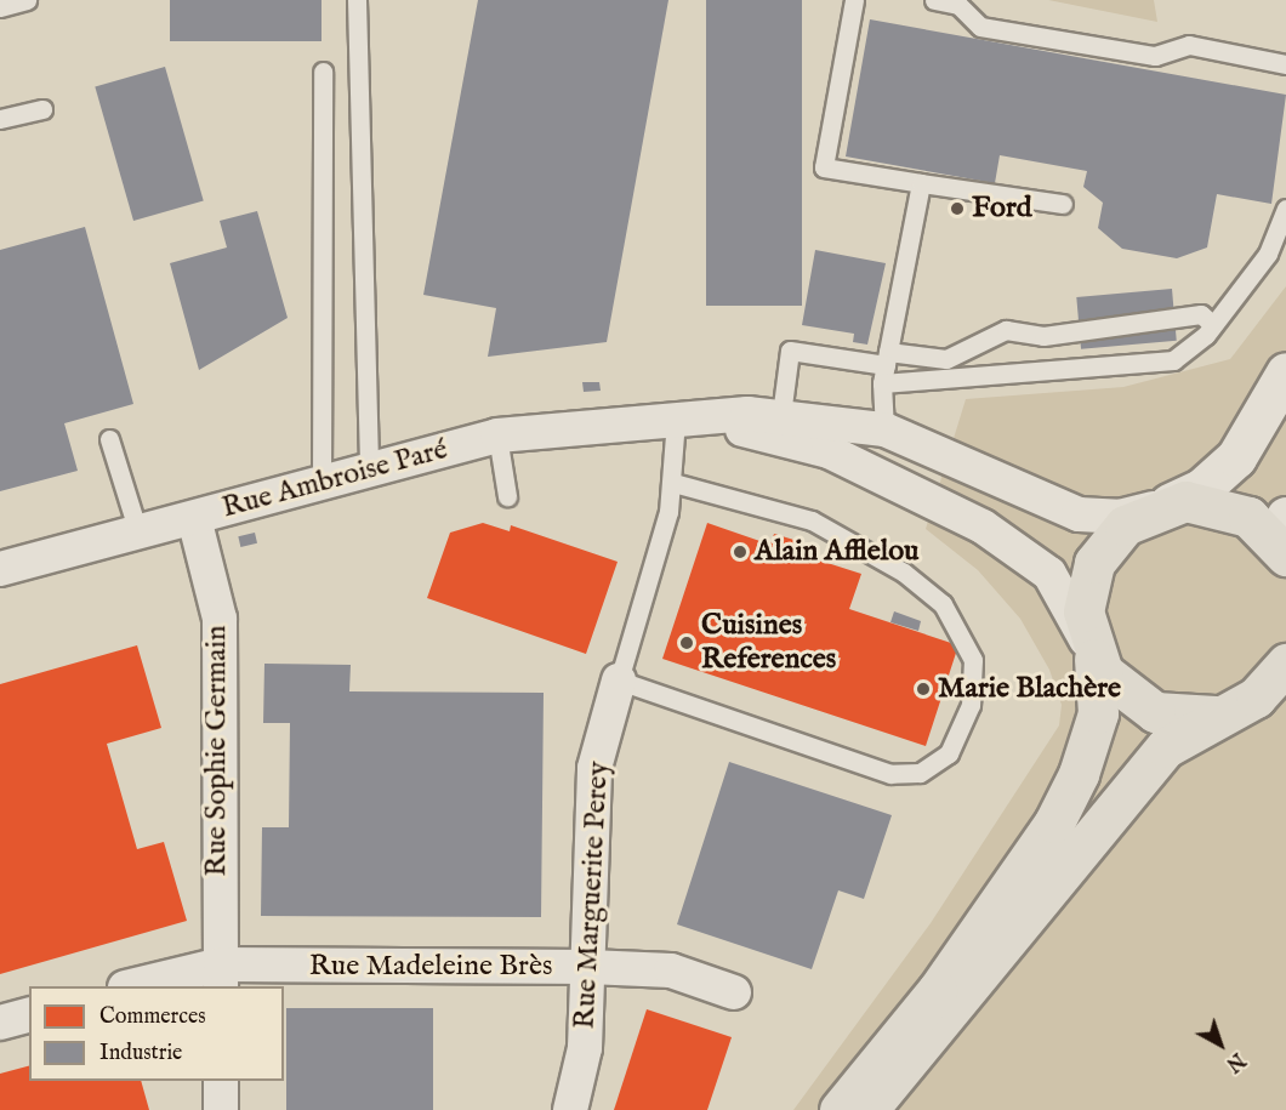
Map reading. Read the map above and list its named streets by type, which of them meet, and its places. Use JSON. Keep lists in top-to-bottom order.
{
  "streets": {
    "street": [
      "Rue Ambroise Paré",
      "Rue Sophie Germain",
      "Rue Marguerite Perey",
      "Rue Madeleine Brès"
    ]
  },
  "crossings": [
    ["Rue Ambroise Paré", "Rue Sophie Germain"],
    ["Rue Sophie Germain", "Rue Madeleine Brès"],
    ["Rue Marguerite Perey", "Rue Madeleine Brès"]
  ],
  "places": [
    "Ford",
    "Alain Afflelou",
    "Cuisines References",
    "Marie Blachère"
  ],
  "legend": ["Commerces", "Industrie"],
  "north": "bottom right"
}
